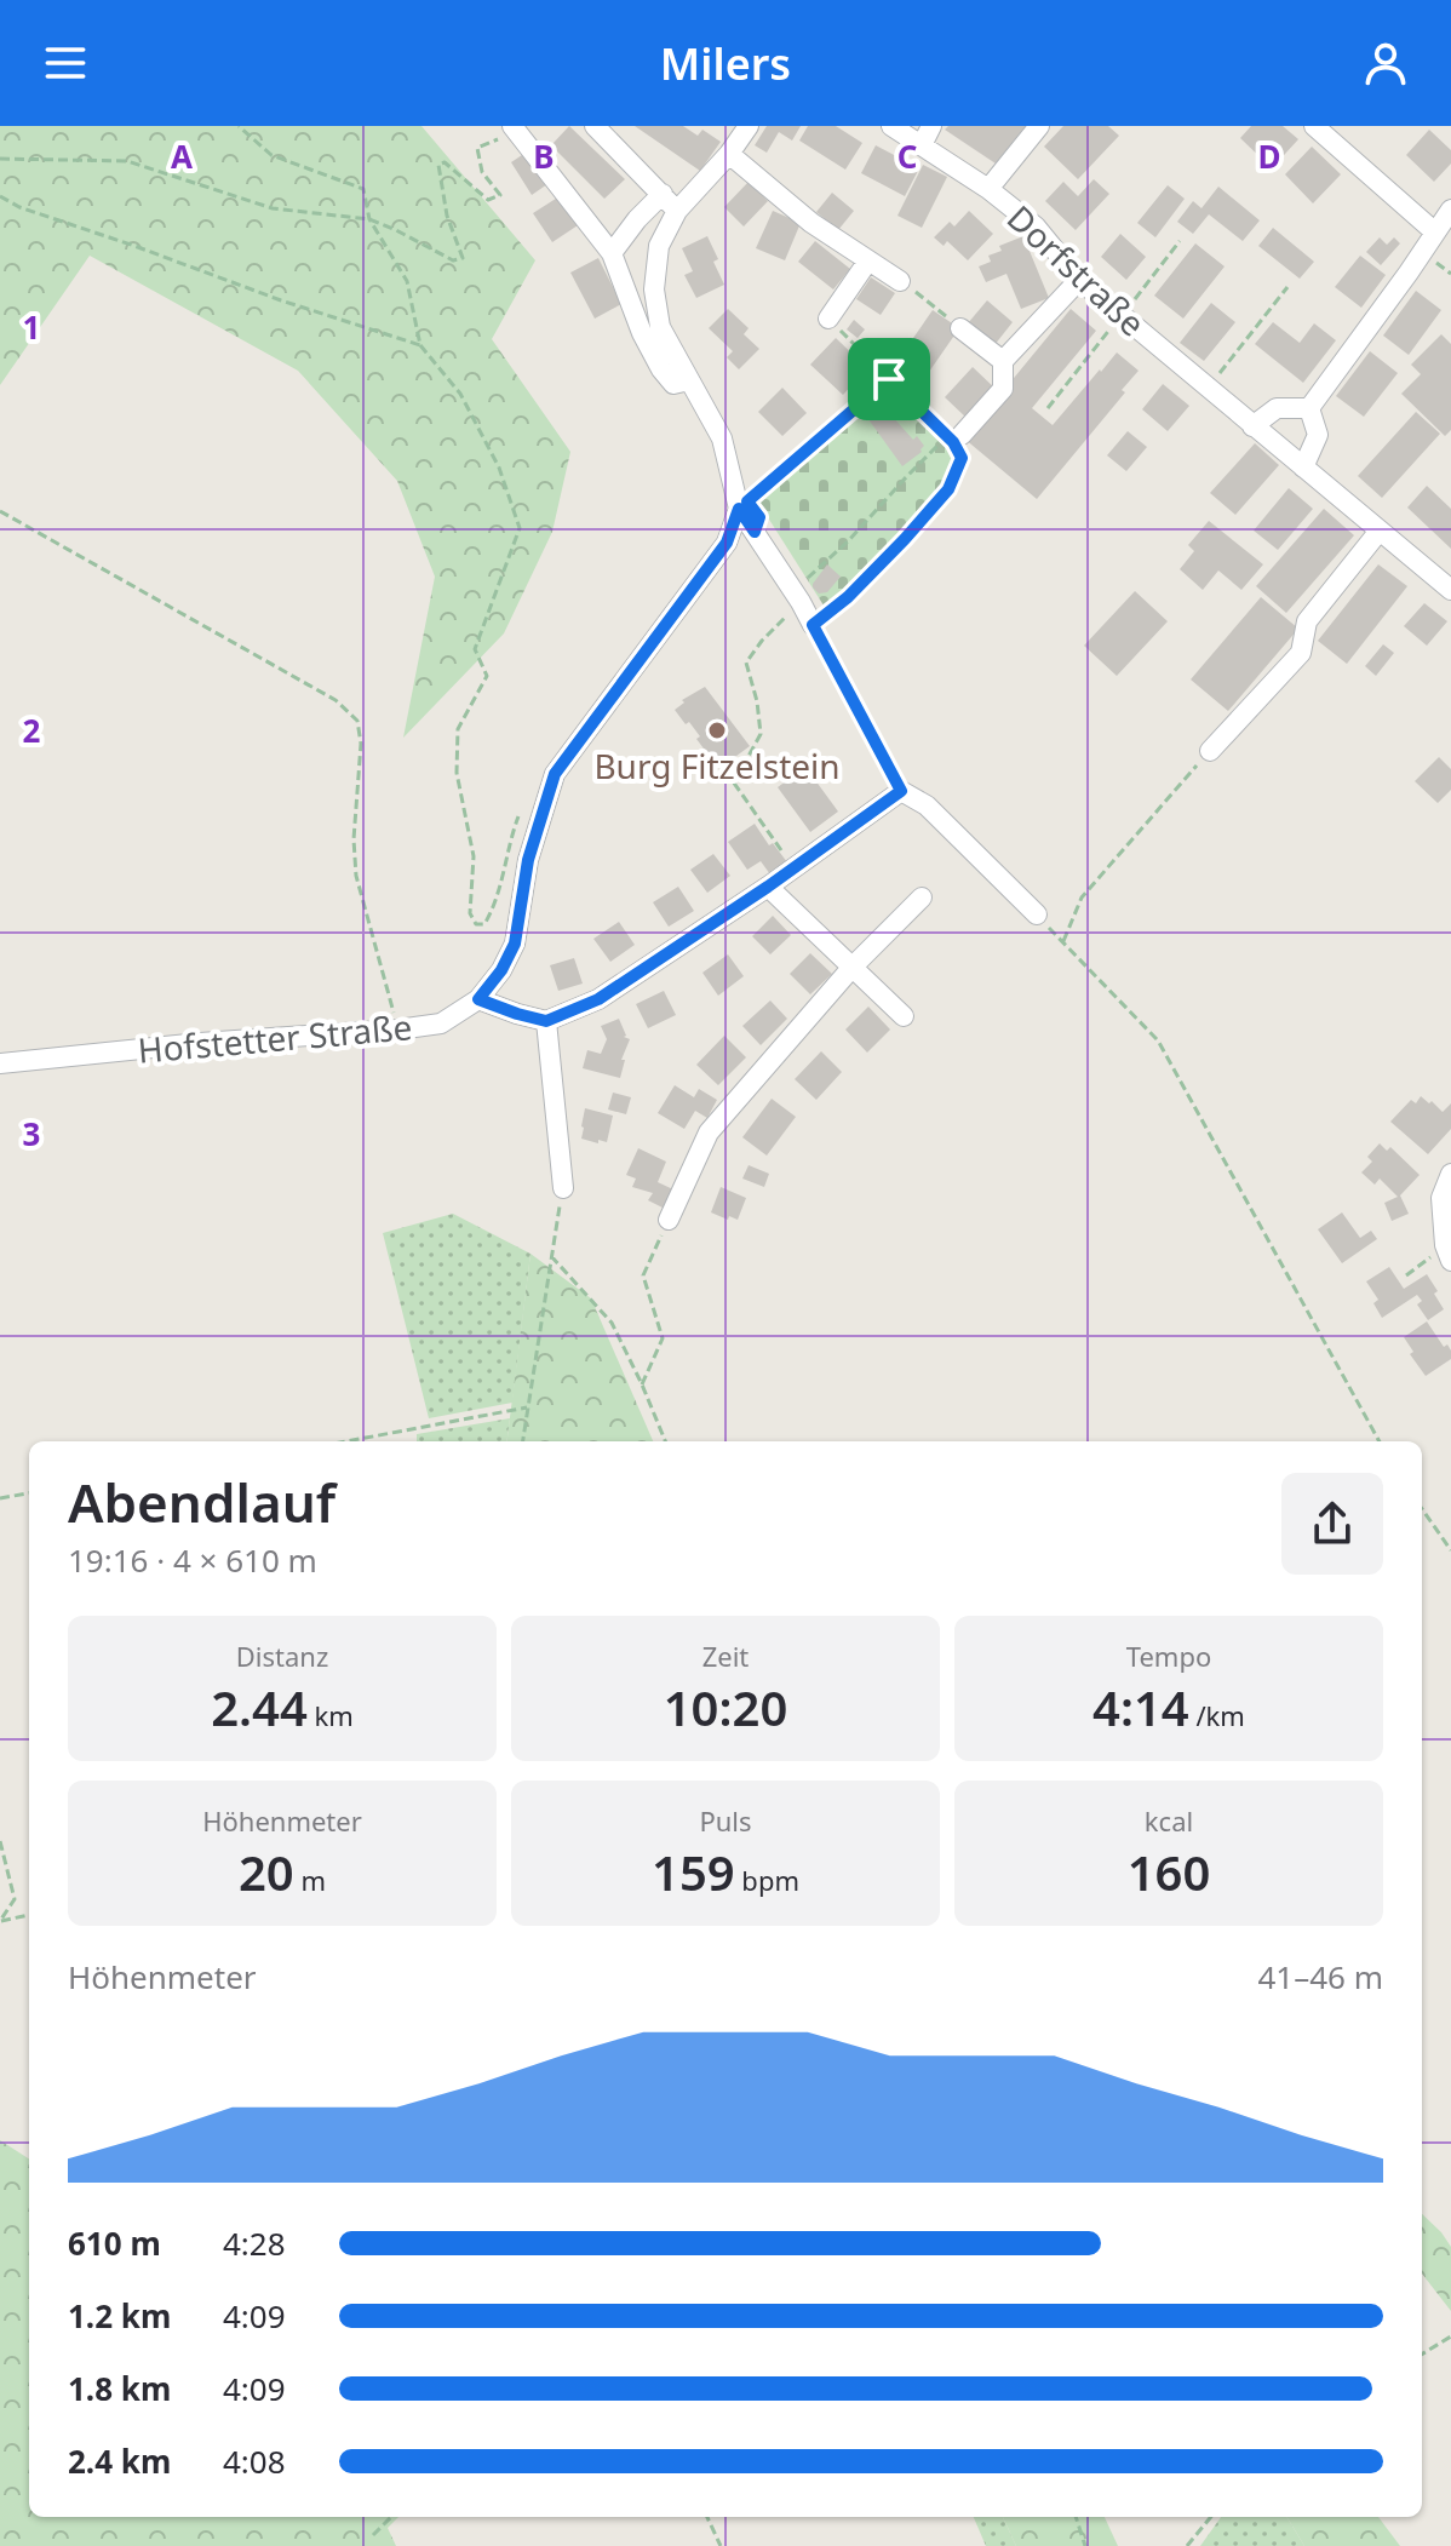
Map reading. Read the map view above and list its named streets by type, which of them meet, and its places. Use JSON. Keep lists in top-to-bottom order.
{
  "streets": {
    "street": ["Dorfstraße", "Hofstetter Straße"]
  },
  "places": ["Burg Fitzelstein"],
  "page": {
    "header": "Milers",
    "heading": ["Abendlauf", "19:16 · 4 × 610 m"],
    "stats": [
      ["Distanz", "2.44 km"],
      ["Zeit", "10:20"],
      ["Tempo", "4:14 /km"],
      ["Höhenmeter", "20 m"],
      ["Puls", "159 bpm"],
      ["kcal", "160"]
    ],
    "chart": ["Höhenmeter", "41–46 m"],
    "list": [
      {
        "name": "610 m",
        "note": "4:28"
      },
      {
        "name": "1.2 km",
        "note": "4:09"
      },
      {
        "name": "1.8 km",
        "note": "4:09"
      },
      {
        "name": "2.4 km",
        "note": "4:08"
      }
    ]
  },
  "grid": {
    "columns": [
      "A",
      "B",
      "C",
      "D"
    ],
    "rows": ["1", "2", "3"]
  }
}
